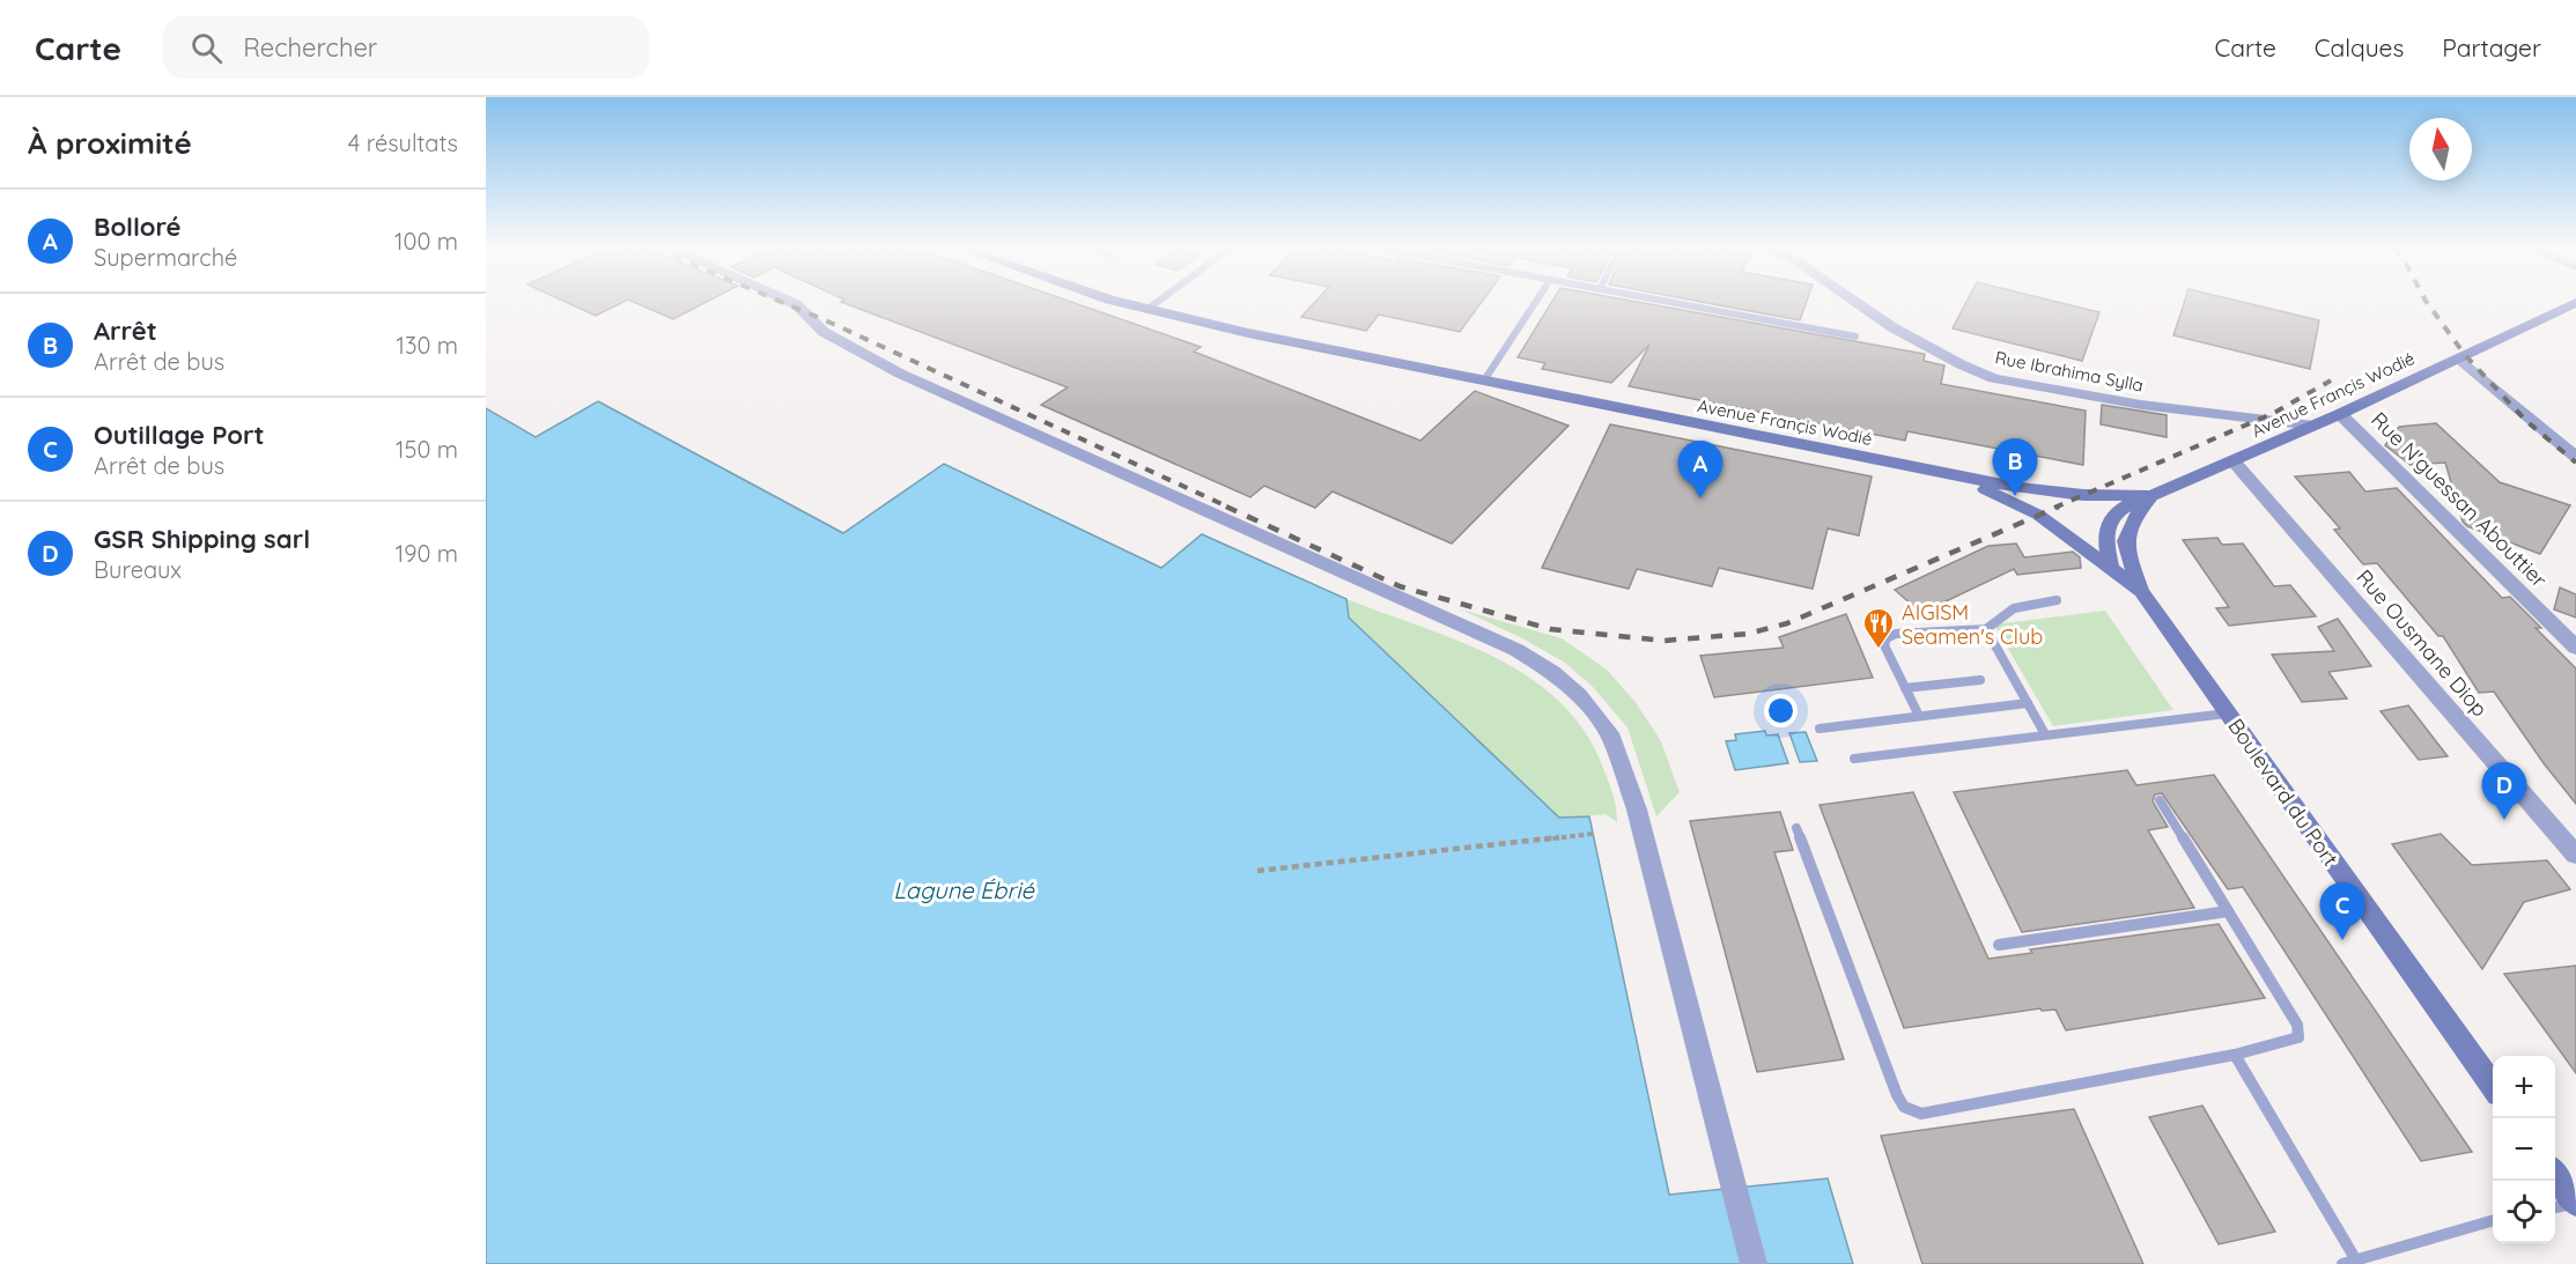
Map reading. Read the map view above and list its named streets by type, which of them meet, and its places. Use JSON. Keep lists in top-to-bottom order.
{
  "streets": {
    "main road": ["Avenue Françis Wodié", "Boulevard du Port"],
    "street": ["Rue Ibrahima Sylla", "Rue N'guessan Abouttier", "Rue Ousmane Diop"]
  },
  "crossings": [
    ["Rue Ibrahima Sylla", "Avenue Françis Wodié"],
    ["Avenue Françis Wodié", "Rue N'guessan Abouttier"],
    ["Avenue Françis Wodié", "Rue Ousmane Diop"],
    ["Avenue Françis Wodié", "Boulevard du Port"]
  ],
  "water": ["Lagune Ébrié"],
  "places": {
    "restaurant": ["AIGISM Seamen's Club"]
  },
  "north": "top",
  "page": {
    "header": "Carte",
    "search": "Rechercher",
    "nav": ["Carte", "Calques", "Partager"],
    "heading": ["À proximité", "4 résultats"],
    "list": [
      {
        "mark": "A",
        "name": "Bolloré",
        "note": "Supermarché",
        "value": "100 m"
      },
      {
        "mark": "B",
        "name": "Arrêt",
        "note": "Arrêt de bus",
        "value": "130 m"
      },
      {
        "mark": "C",
        "name": "Outillage Port",
        "note": "Arrêt de bus",
        "value": "150 m"
      },
      {
        "mark": "D",
        "name": "GSR Shipping sarl",
        "note": "Bureaux",
        "value": "190 m"
      }
    ],
    "pins": [
      "B",
      "A",
      "D",
      "C"
    ],
    "map_buttons": ["+", "−"]
  }
}
